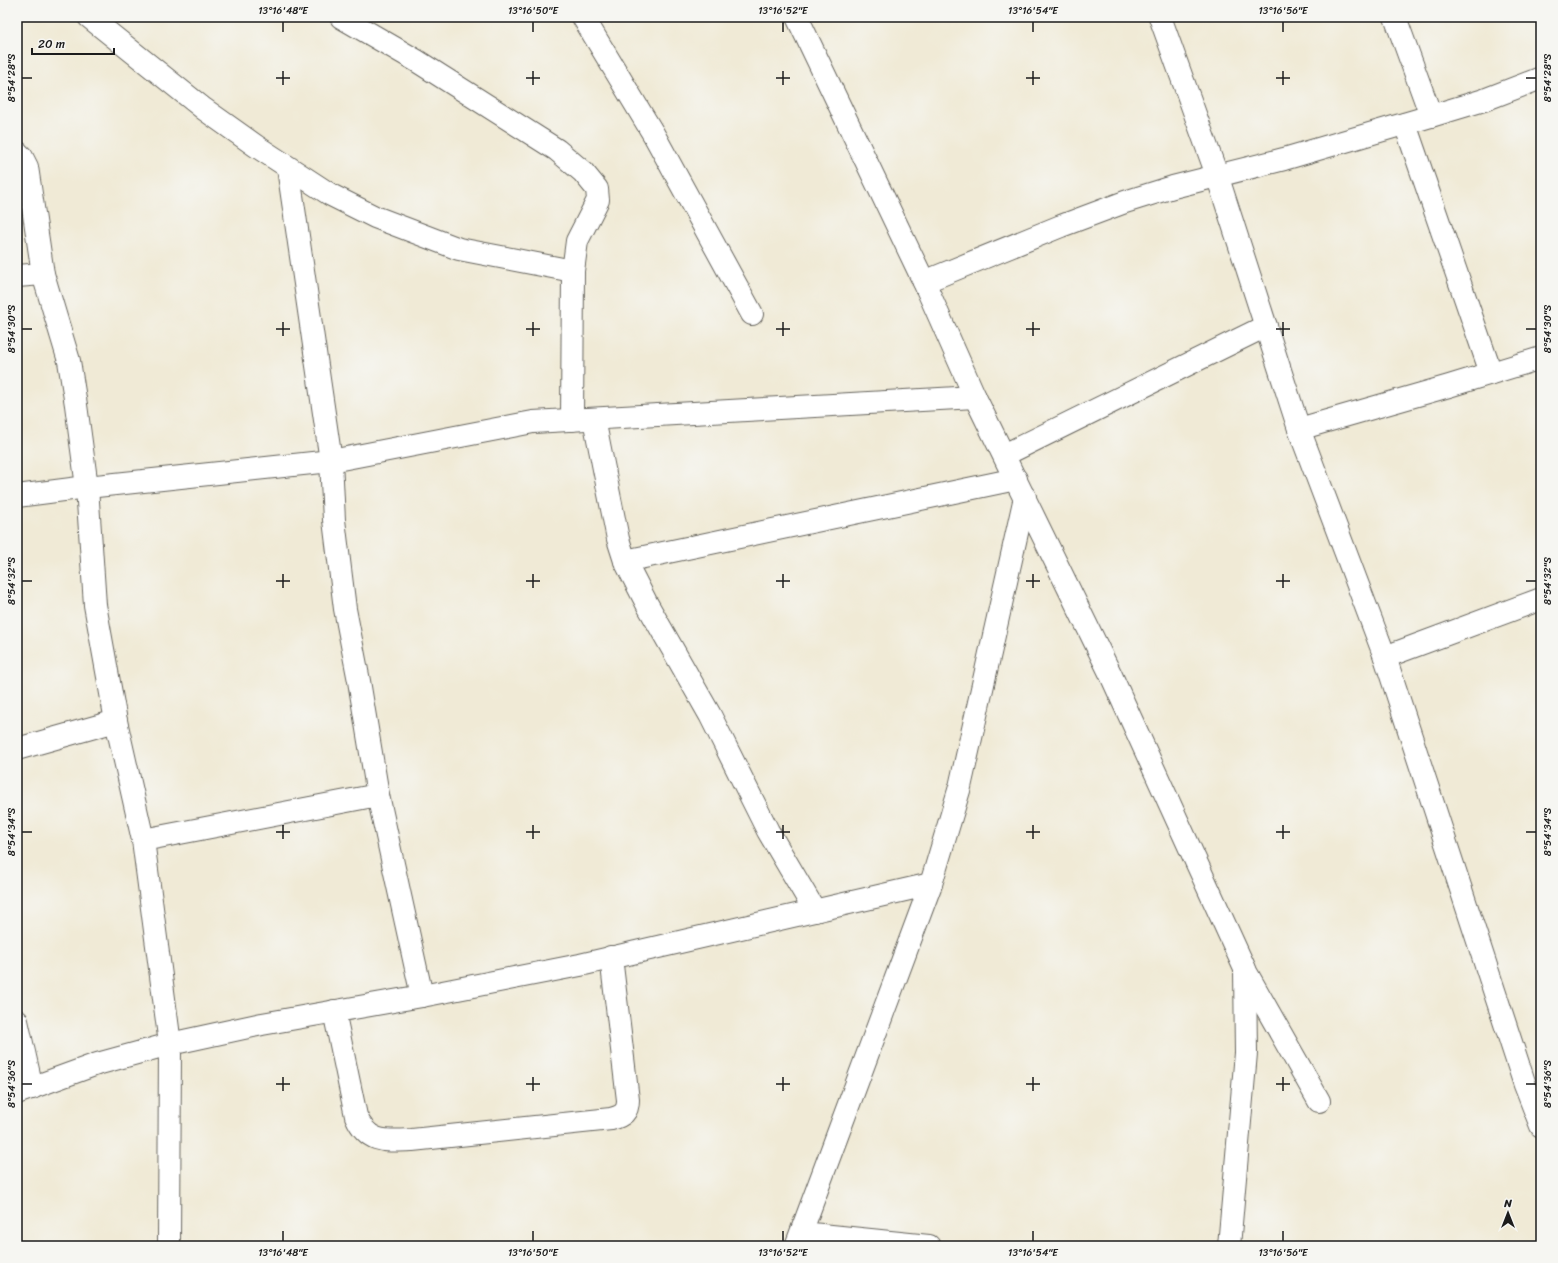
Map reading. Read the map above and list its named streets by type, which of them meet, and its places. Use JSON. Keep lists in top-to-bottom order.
{
  "scale_bar": "20 m",
  "north": "top",
  "coordinates": [
    "13°16'48\"E",
    "13°16'50\"E",
    "13°16'52\"E",
    "13°16'54\"E",
    "13°16'56\"E",
    "8°54'28\"S",
    "8°54'30\"S",
    "8°54'32\"S",
    "8°54'34\"S",
    "8°54'36\"S"
  ]
}
